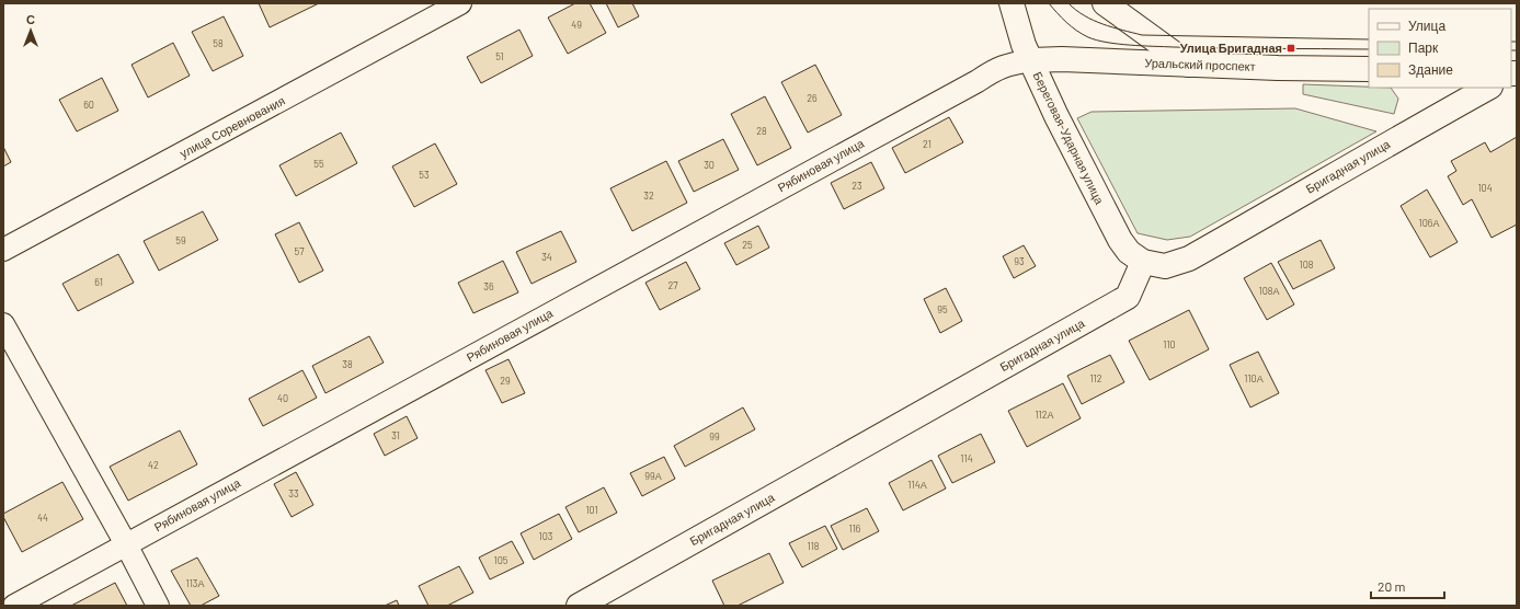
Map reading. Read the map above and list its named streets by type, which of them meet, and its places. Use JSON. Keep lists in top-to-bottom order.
{
  "streets": {
    "main road": ["Уральский проспект", "Береговая-Ударная улица", "Бригадная улица"],
    "street": ["улица Соревнования", "Рябиновая улица"]
  },
  "crossings": [
    ["Уральский проспект", "Береговая-Ударная улица"],
    ["Уральский проспект", "Рябиновая улица"],
    ["Береговая-Ударная улица", "Рябиновая улица"],
    ["Береговая-Ударная улица", "Бригадная улица"]
  ],
  "places": {
    "transit": ["Улица Бригадная"]
  },
  "house_numbers": [
    "49",
    "58",
    "51",
    "26",
    "60",
    "28",
    "21",
    "55",
    "30",
    "53",
    "23",
    "104",
    "32",
    "106А",
    "59",
    "25",
    "57",
    "34",
    "93",
    "108",
    "61",
    "27",
    "36",
    "108А",
    "95",
    "110",
    "38",
    "112",
    "110А",
    "29",
    "40",
    "112А",
    "31",
    "99",
    "114",
    "42",
    "99А",
    "114А",
    "33",
    "101",
    "44",
    "116",
    "103",
    "118",
    "105",
    "113А"
  ],
  "legend": ["Улица", "Парк", "Здание"],
  "scale_bar": "20 m",
  "north": "top"
}
